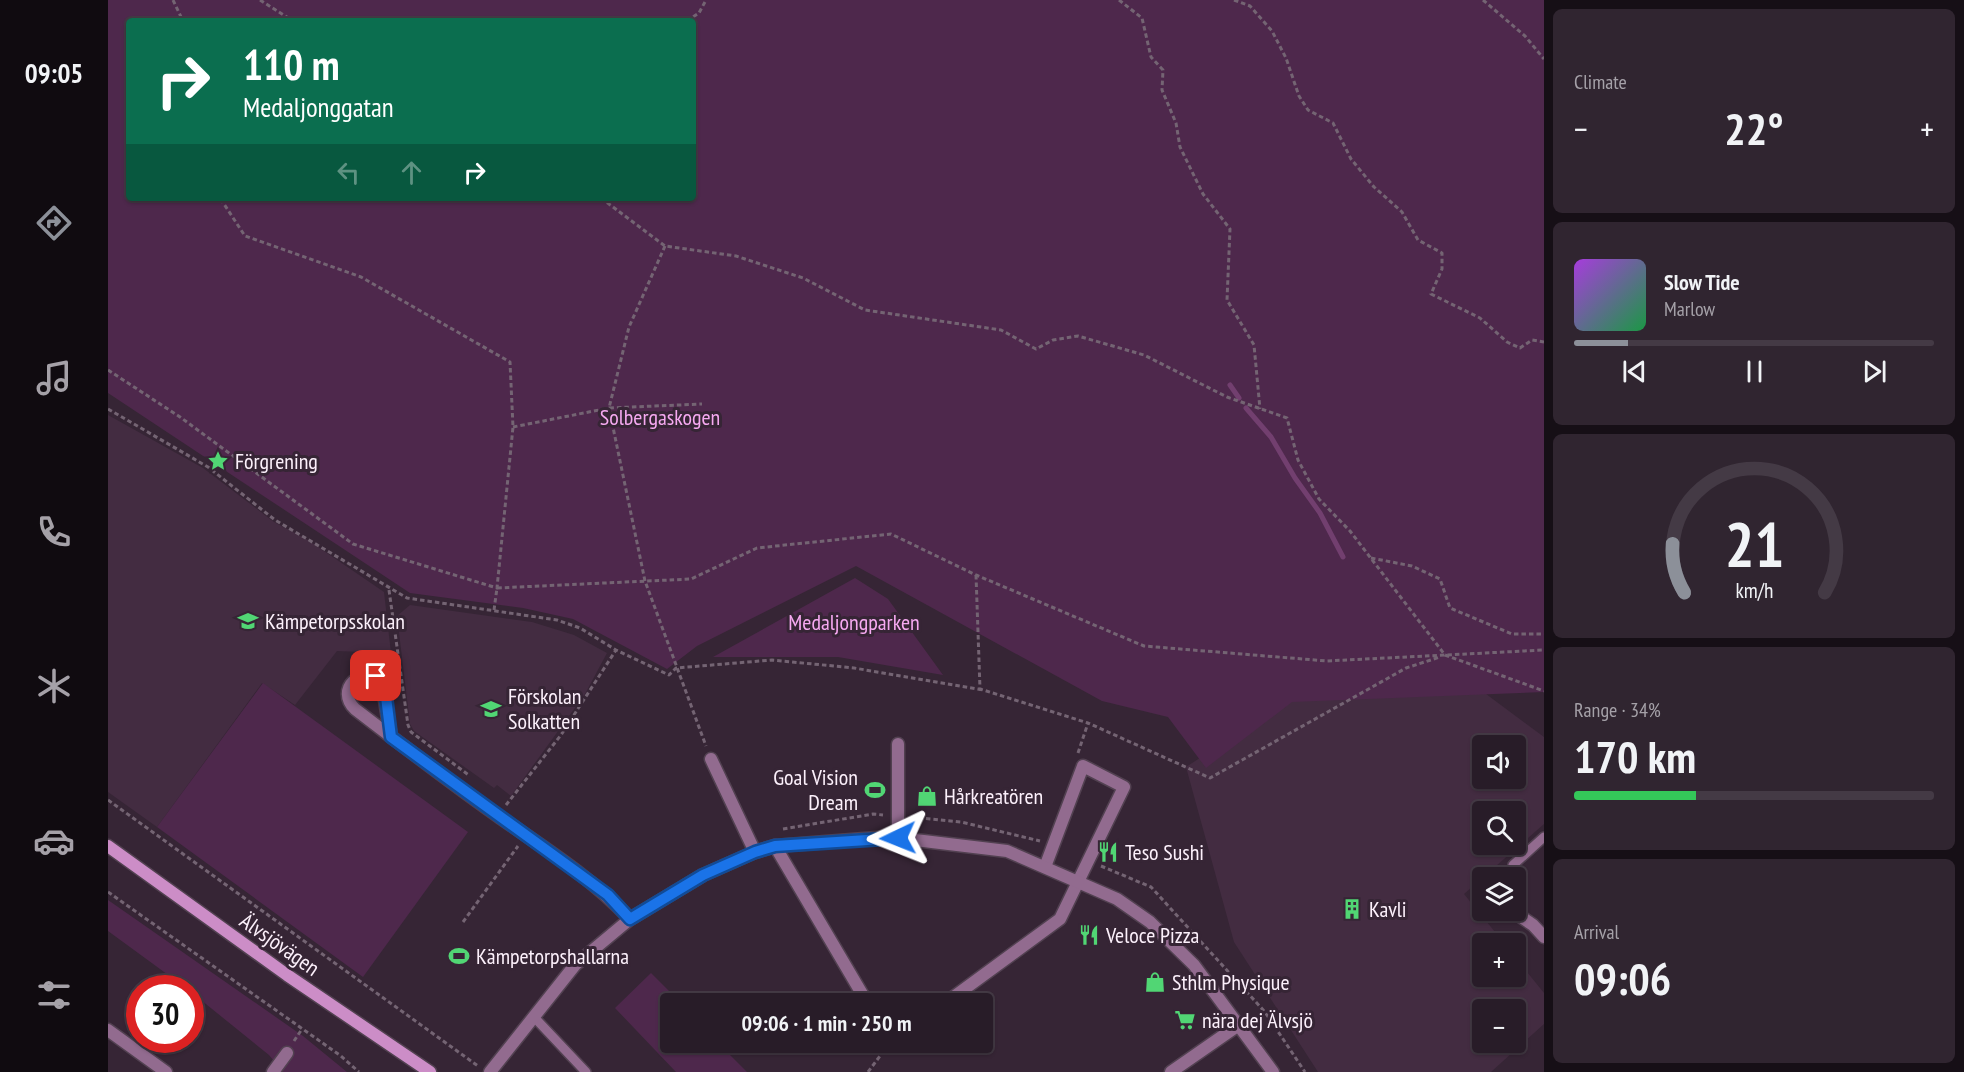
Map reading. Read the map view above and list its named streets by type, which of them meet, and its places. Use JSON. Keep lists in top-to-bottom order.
{
  "streets": {
    "main road": ["Älvsjövägen"]
  },
  "parks": ["Solbergaskogen", "Medaljongparken"],
  "places": {
    "place": ["Förgrening"],
    "school or university": ["Kämpetorpsskolan", "Förskolan Solkatten"],
    "sports": ["Goal Vision Dream", "Kämpetorpshallarna"],
    "shop": ["Hårkreatören", "Sthlm Physique"],
    "restaurant": ["Teso Sushi", "Veloce Pizza"],
    "building": ["Kavli"],
    "supermarket": ["nära dej Älvsjö"]
  },
  "page": {
    "tabs": "09:05",
    "tile": [
      "Climate",
      ["Range · 34%", "170 km"],
      ["Arrival", "09:06"]
    ],
    "turn": ["110 m", "Medaljonggatan"],
    "heat": ["−", "22°", "+"],
    "song": ["Slow Tide", "Marlow"],
    "map_buttons": ["+", "−"],
    "limit": "30",
    "trip": "09:06 · 1 min · 250 m",
    "gauge": ["21", "km/h"]
  }
}
